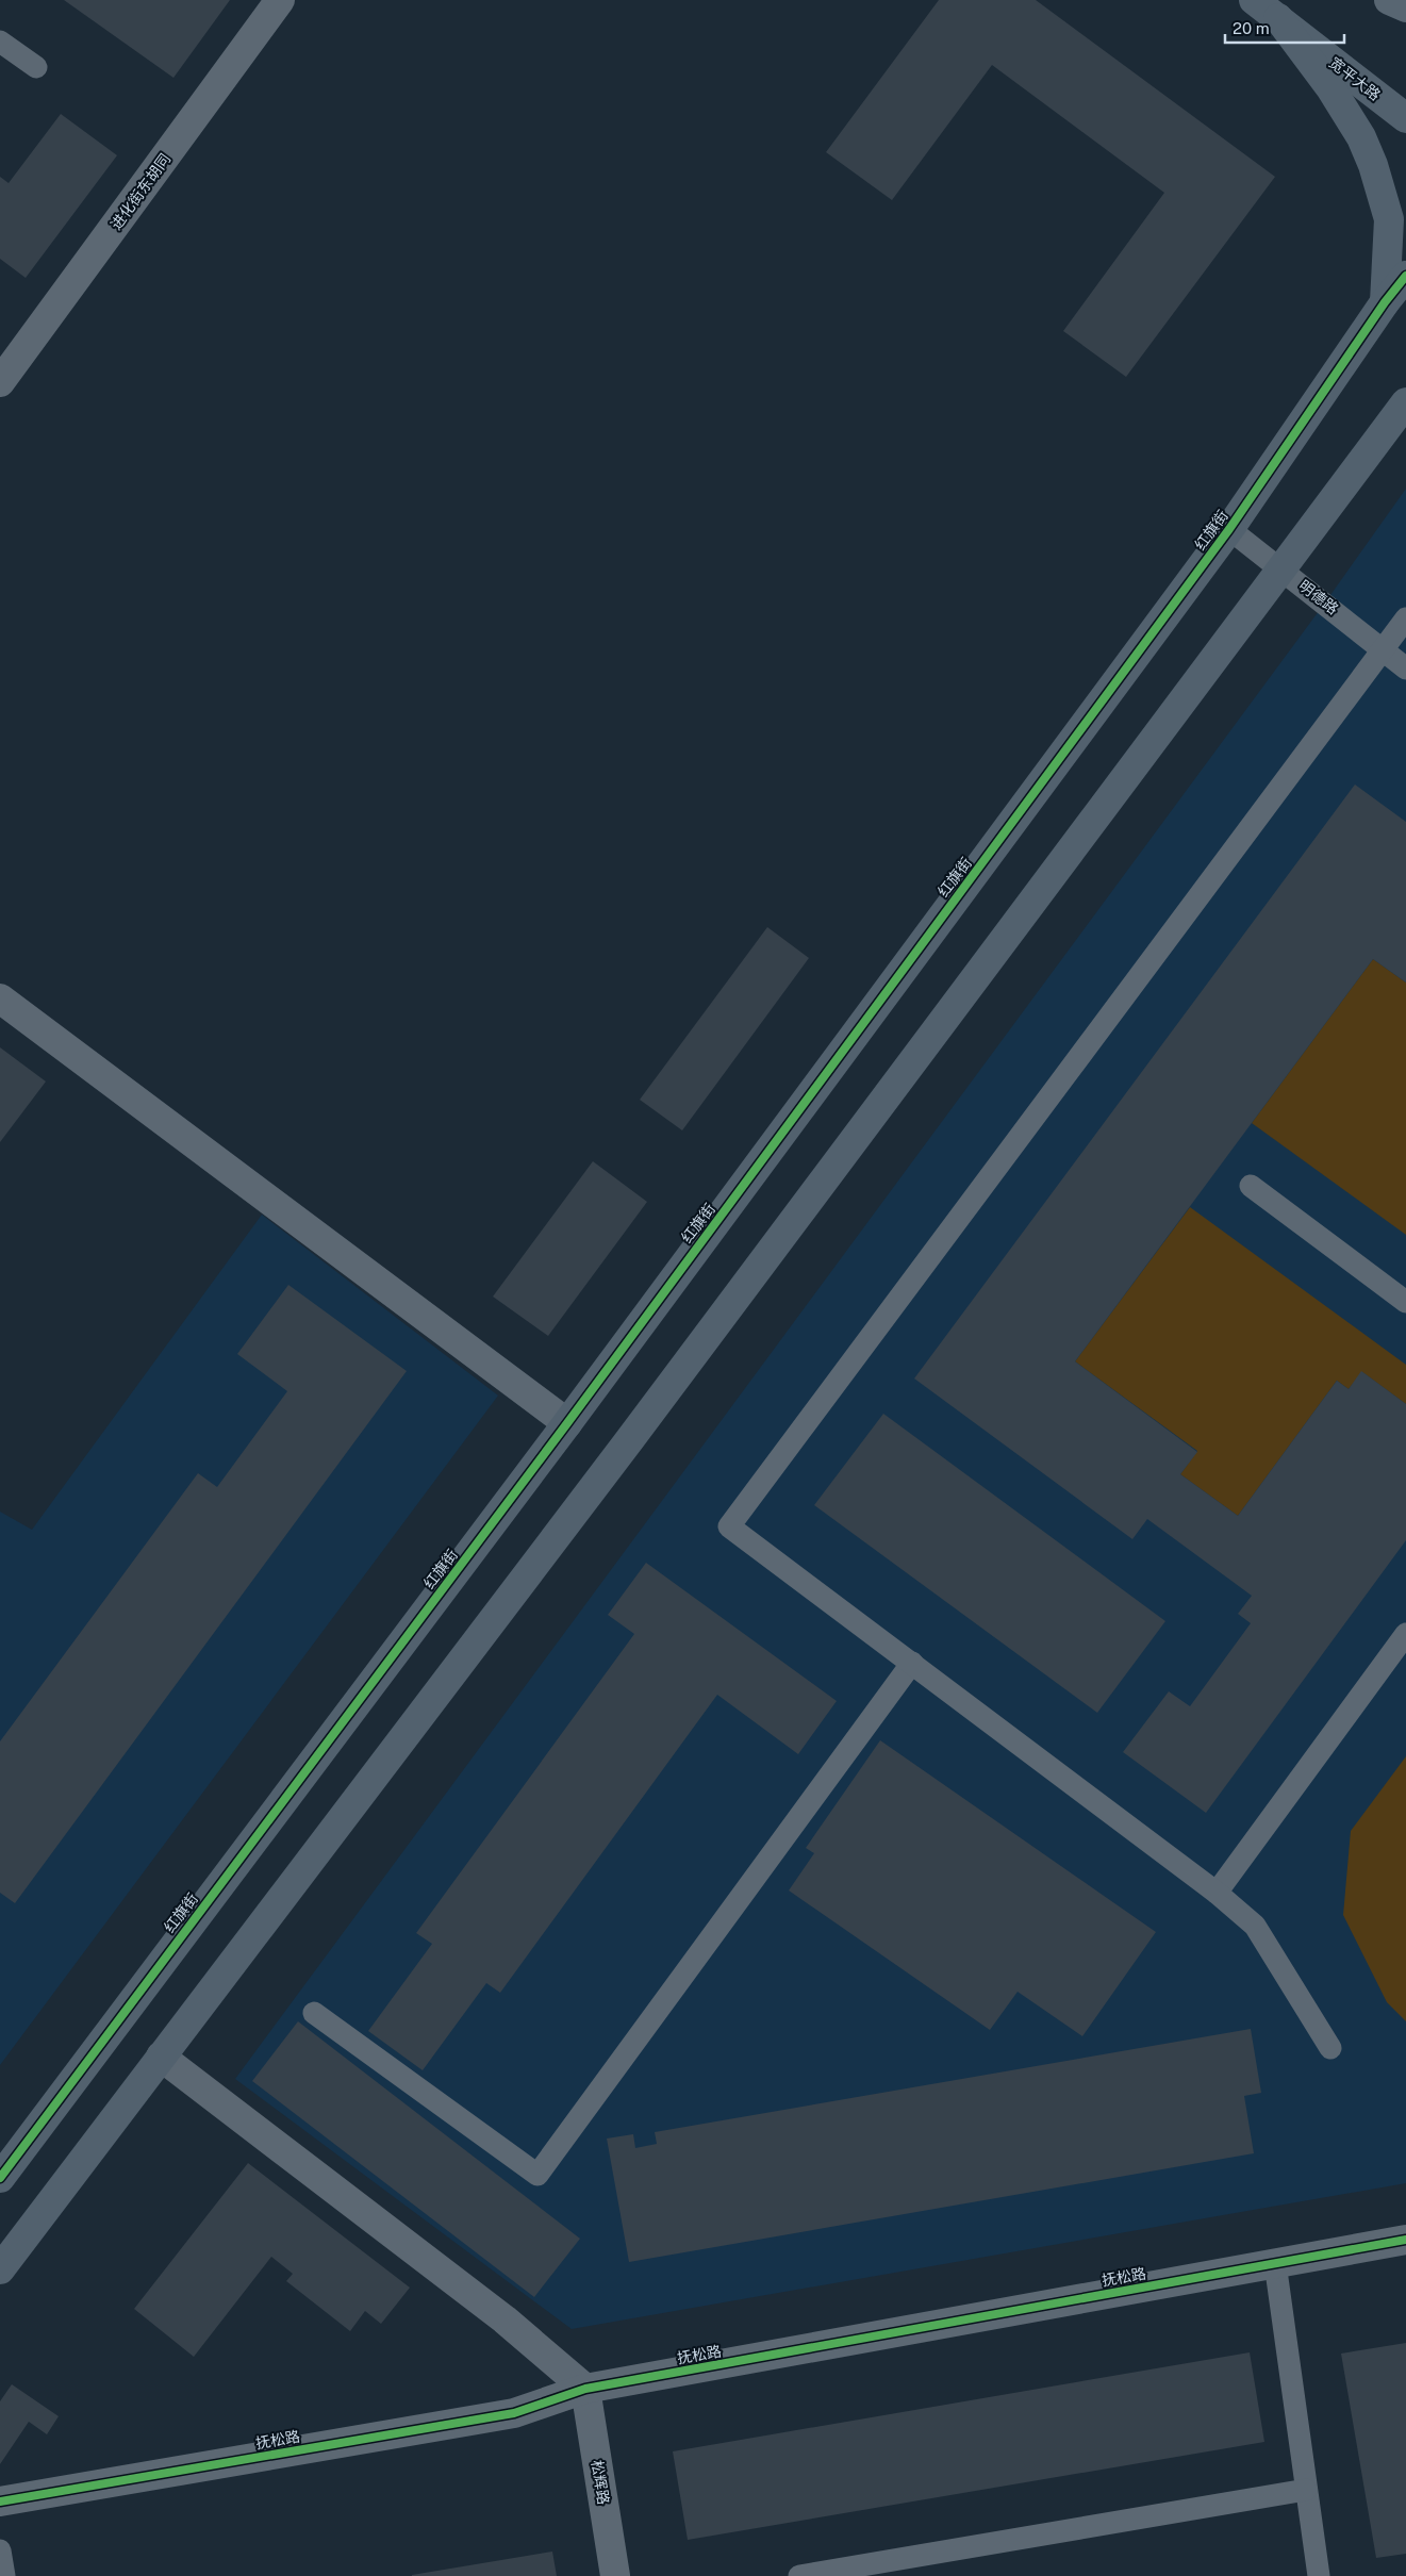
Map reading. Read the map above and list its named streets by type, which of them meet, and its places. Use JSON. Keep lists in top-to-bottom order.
{
  "streets": {
    "street": [
      "宽平大路",
      "进化街东胡同",
      "红旗街",
      "抚松路",
      "松辉路"
    ],
    "lane": ["明德路"]
  },
  "crossings": [
    ["红旗街", "明德路"],
    ["抚松路", "松辉路"]
  ],
  "scale_bar": "20 m"
}
